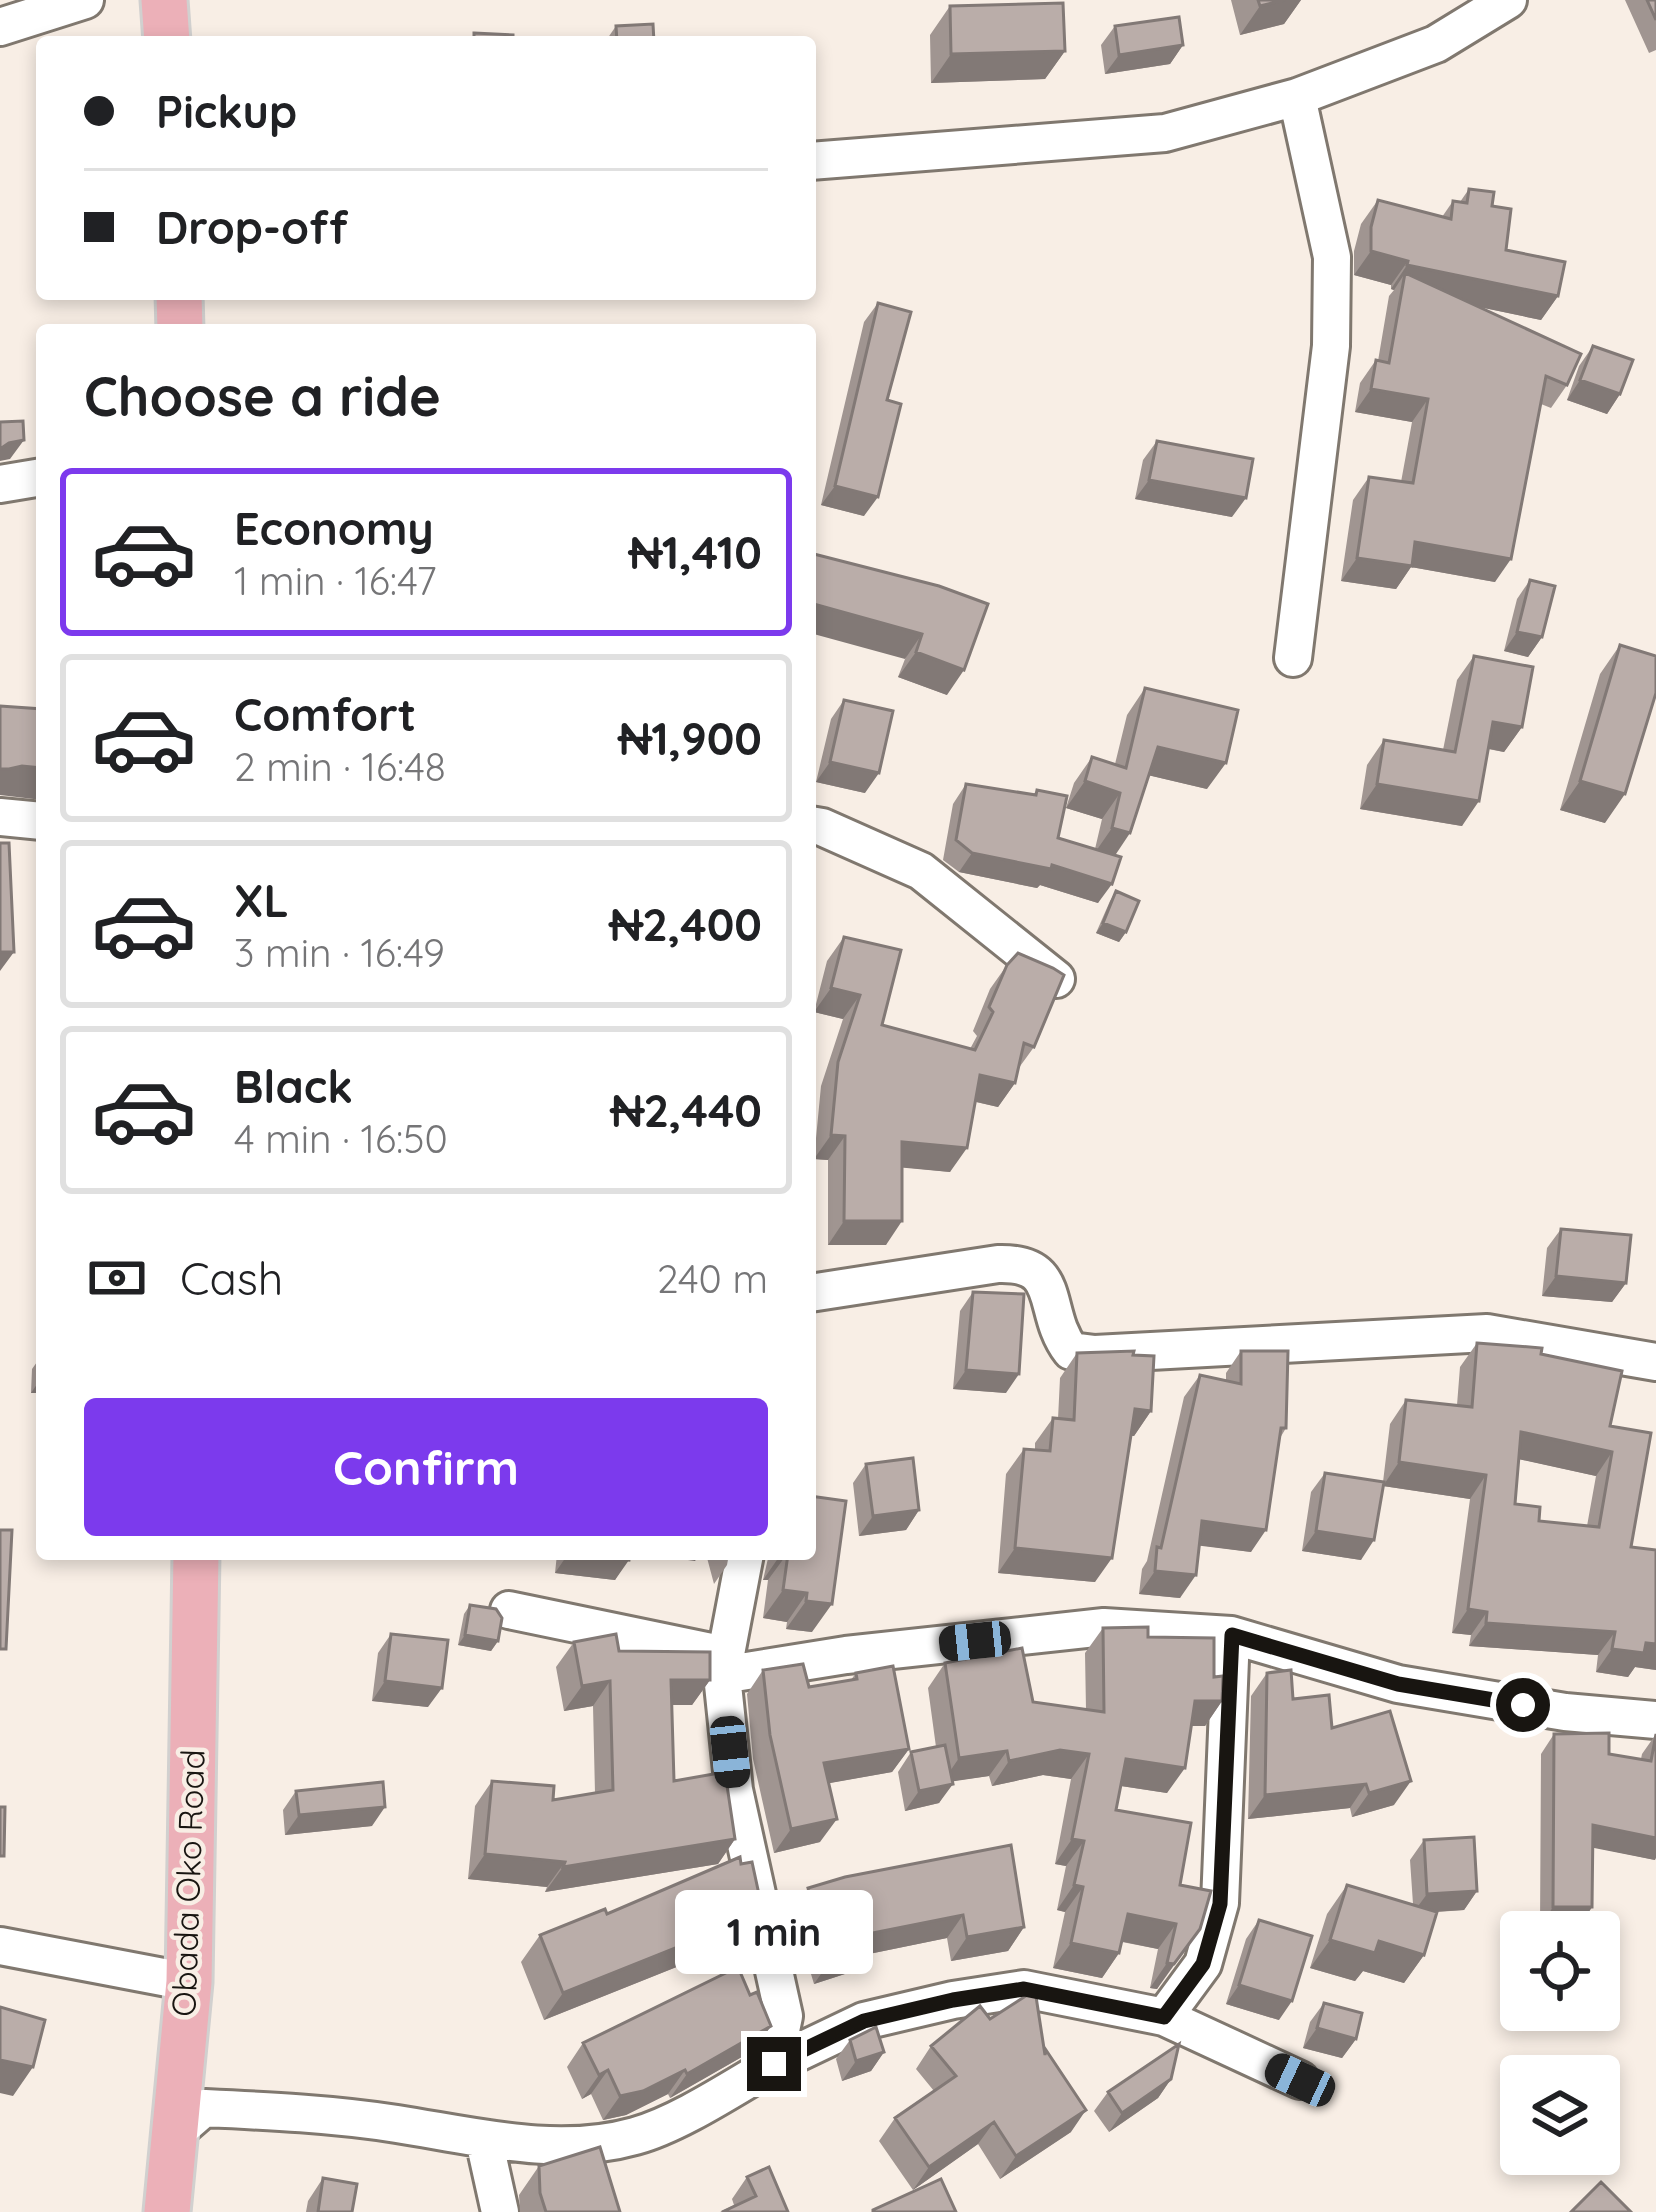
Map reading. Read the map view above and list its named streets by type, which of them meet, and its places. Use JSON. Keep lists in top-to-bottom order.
{
  "streets": {
    "main road": ["Obada Oko Road"]
  },
  "page": {
    "banner": ["Pickup", "Drop-off"],
    "heading": "Choose a ride",
    "list": [
      {
        "name": "Economy",
        "note": "1 min · 16:47",
        "value": "₦1,410"
      },
      {
        "name": "Comfort",
        "note": "2 min · 16:48",
        "value": "₦1,900"
      },
      {
        "name": "XL",
        "note": "3 min · 16:49",
        "value": "₦2,400"
      },
      {
        "name": "Black",
        "note": "4 min · 16:50",
        "value": "₦2,440"
      }
    ],
    "pay": ["Cash", "240 m"],
    "buttons": "Confirm",
    "bubble": "1 min"
  }
}
